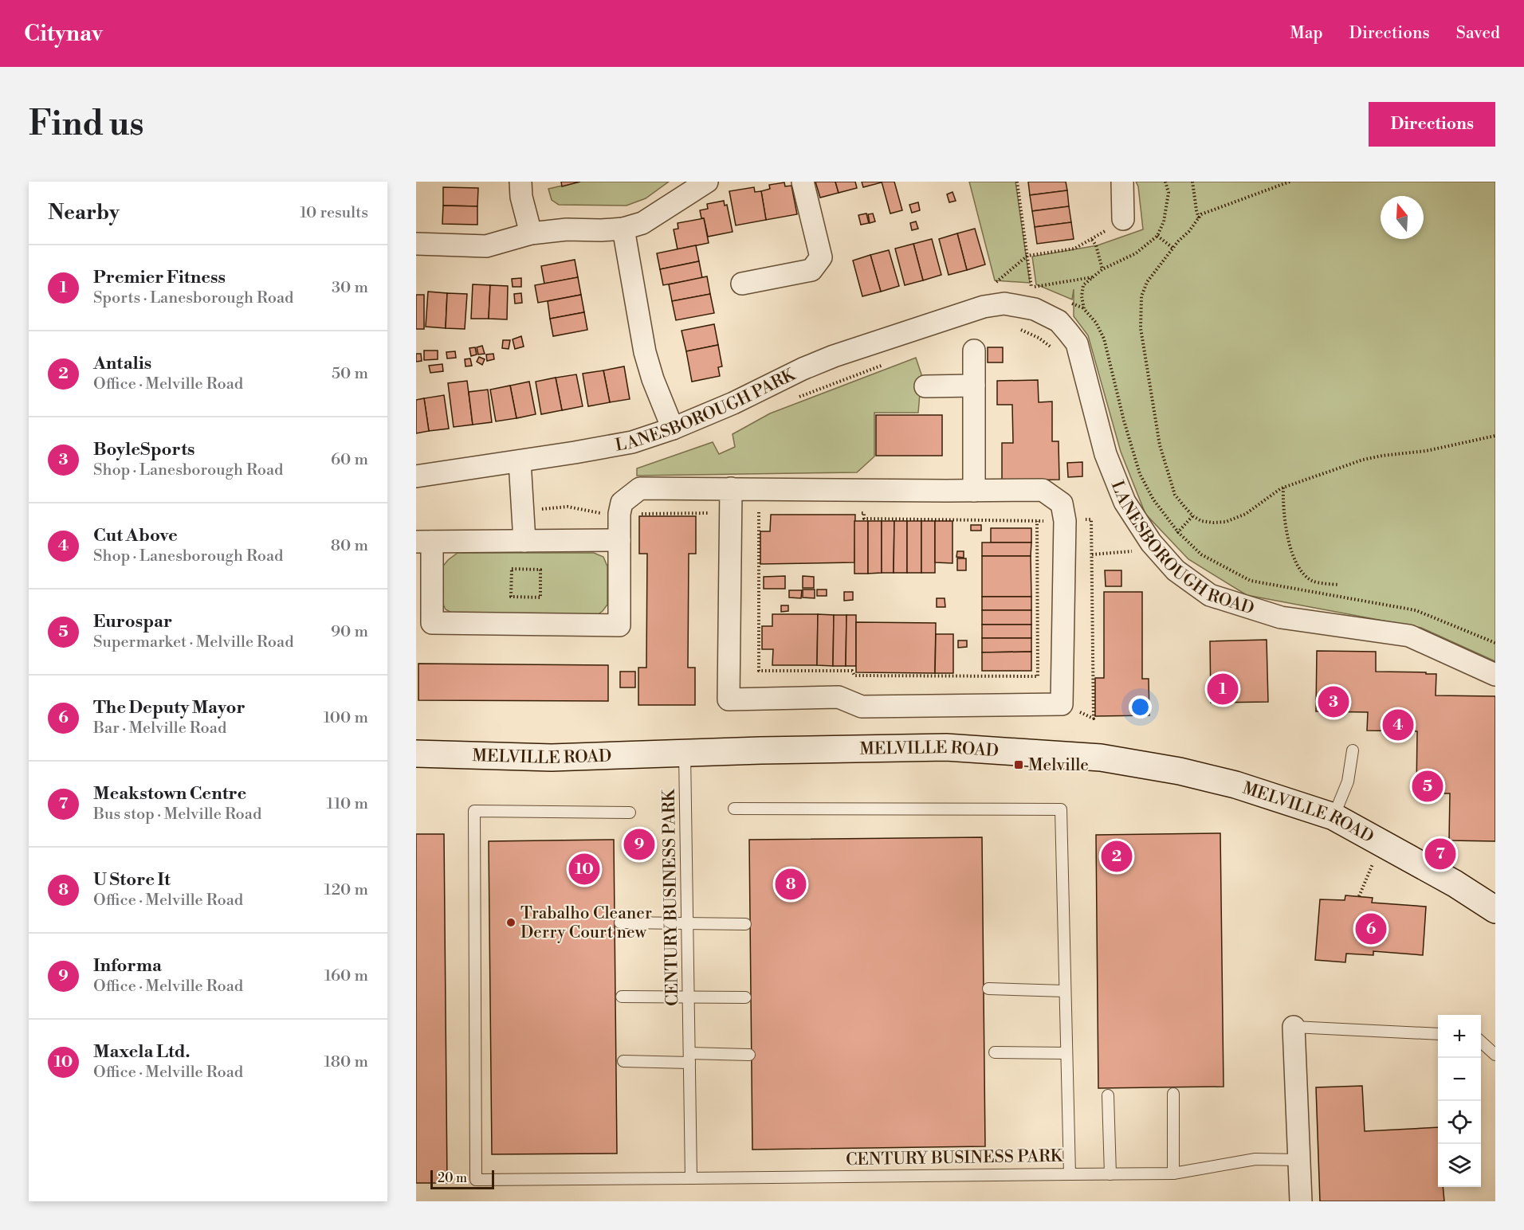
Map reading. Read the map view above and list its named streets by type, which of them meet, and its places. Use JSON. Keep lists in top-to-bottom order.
{
  "streets": {
    "street": ["LANESBOROUGH PARK", "LANESBOROUGH ROAD", "MELVILLE ROAD"],
    "lane": ["CENTURY BUSINESS PARK"]
  },
  "crossings": [
    ["LANESBOROUGH PARK", "LANESBOROUGH ROAD"],
    ["MELVILLE ROAD", "CENTURY BUSINESS PARK"]
  ],
  "places": {
    "transit": ["Melville"],
    "other": ["Trabalho Cleaner Derry Court new"]
  },
  "scale_bar": "20 m",
  "north": "top",
  "page": {
    "header": "Citynav",
    "nav": ["Map", "Directions", "Saved"],
    "buttons": "Directions",
    "title": "Find us",
    "heading": ["Nearby", "10 results"],
    "list": [
      {
        "mark": "1",
        "name": "Premier Fitness",
        "note": "Sports · Lanesborough Road",
        "value": "30 m"
      },
      {
        "mark": "2",
        "name": "Antalis",
        "note": "Office · Melville Road",
        "value": "50 m"
      },
      {
        "mark": "3",
        "name": "BoyleSports",
        "note": "Shop · Lanesborough Road",
        "value": "60 m"
      },
      {
        "mark": "4",
        "name": "Cut Above",
        "note": "Shop · Lanesborough Road",
        "value": "80 m"
      },
      {
        "mark": "5",
        "name": "Eurospar",
        "note": "Supermarket · Melville Road",
        "value": "90 m"
      },
      {
        "mark": "6",
        "name": "The Deputy Mayor",
        "note": "Bar · Melville Road",
        "value": "100 m"
      },
      {
        "mark": "7",
        "name": "Meakstown Centre",
        "note": "Bus stop · Melville Road",
        "value": "110 m"
      },
      {
        "mark": "8",
        "name": "U Store It",
        "note": "Office · Melville Road",
        "value": "120 m"
      },
      {
        "mark": "9",
        "name": "Informa",
        "note": "Office · Melville Road",
        "value": "160 m"
      },
      {
        "mark": "10",
        "name": "Maxela Ltd.",
        "note": "Office · Melville Road",
        "value": "180 m"
      }
    ],
    "pins": [
      "1",
      "3",
      "4",
      "5",
      "9",
      "7",
      "2",
      "10",
      "8",
      "6"
    ],
    "map_buttons": ["+", "−"],
    "scale": "20 m"
  }
}
